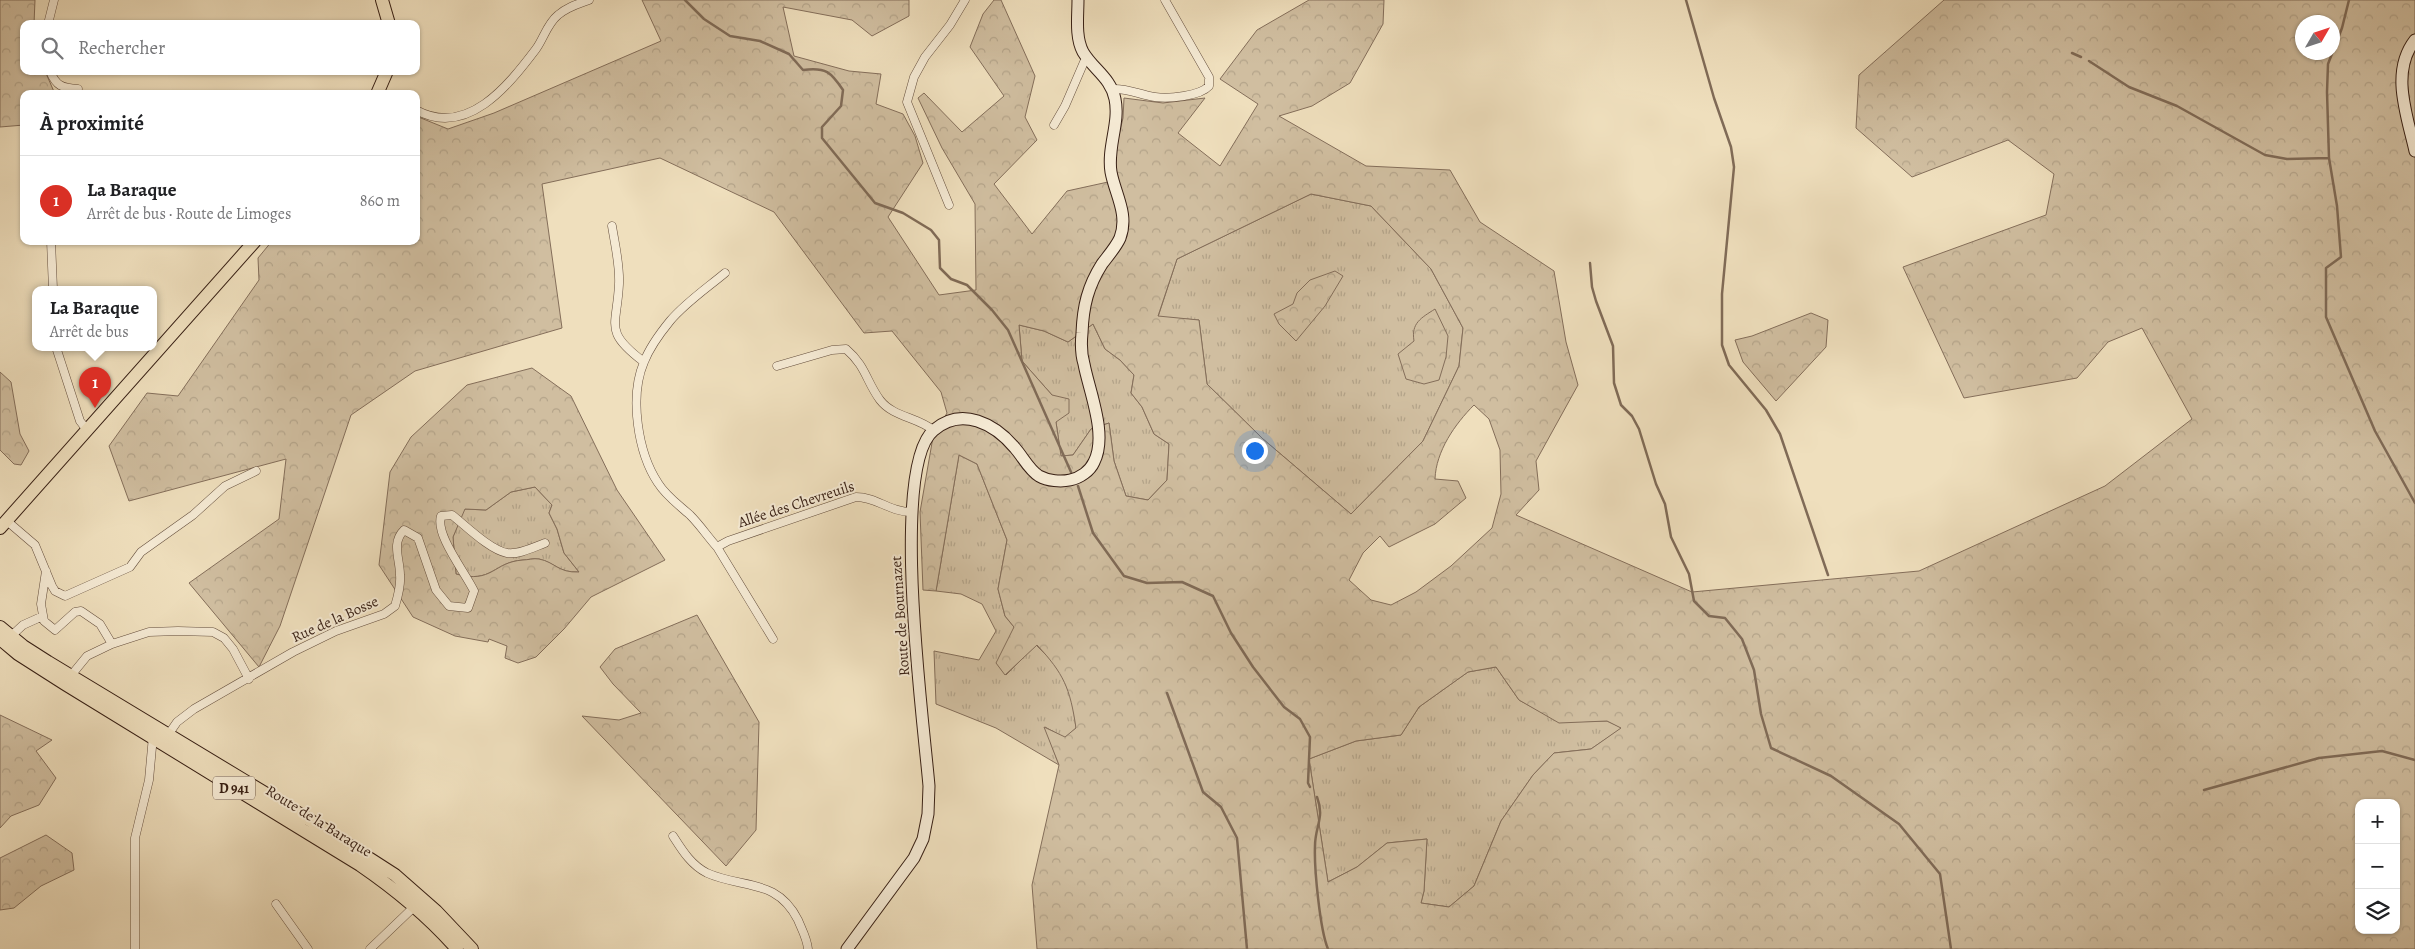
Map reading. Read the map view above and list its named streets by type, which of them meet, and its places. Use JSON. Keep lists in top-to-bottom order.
{
  "streets": {
    "main road": ["D 941", "Route de la Baraque"],
    "street": ["Allée des Chevreuils", "Route de Bournazet", "Rue de la Bosse"]
  },
  "crossings": [
    ["Allée des Chevreuils", "Route de Bournazet"],
    ["Rue de la Bosse", "Route de la Baraque"],
    ["D 941", "Route de la Baraque"]
  ],
  "north": "top right",
  "page": {
    "search": "Rechercher",
    "heading": "À proximité",
    "list": [
      {
        "mark": "1",
        "name": "La Baraque",
        "note": "Arrêt de bus · Route de Limoges",
        "value": "860 m"
      }
    ],
    "popup": ["La Baraque", "Arrêt de bus"],
    "pins": "1",
    "map_buttons": ["+", "−"]
  }
}
